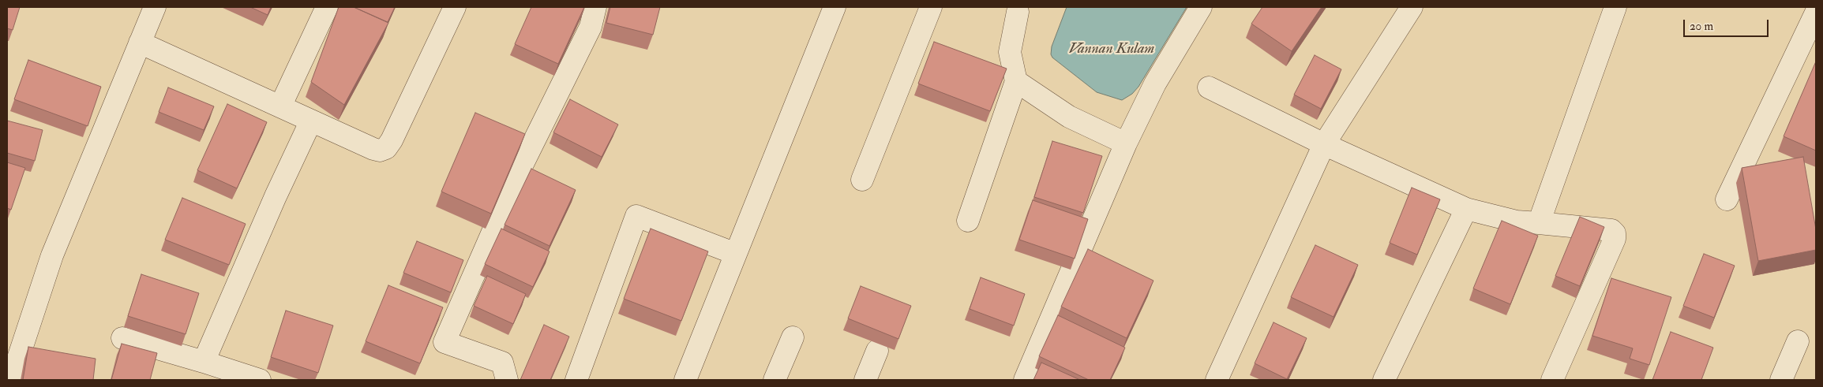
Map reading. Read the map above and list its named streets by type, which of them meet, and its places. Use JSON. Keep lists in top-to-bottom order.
{
  "water": ["Vannan Kulam"],
  "scale_bar": "20 m"
}
